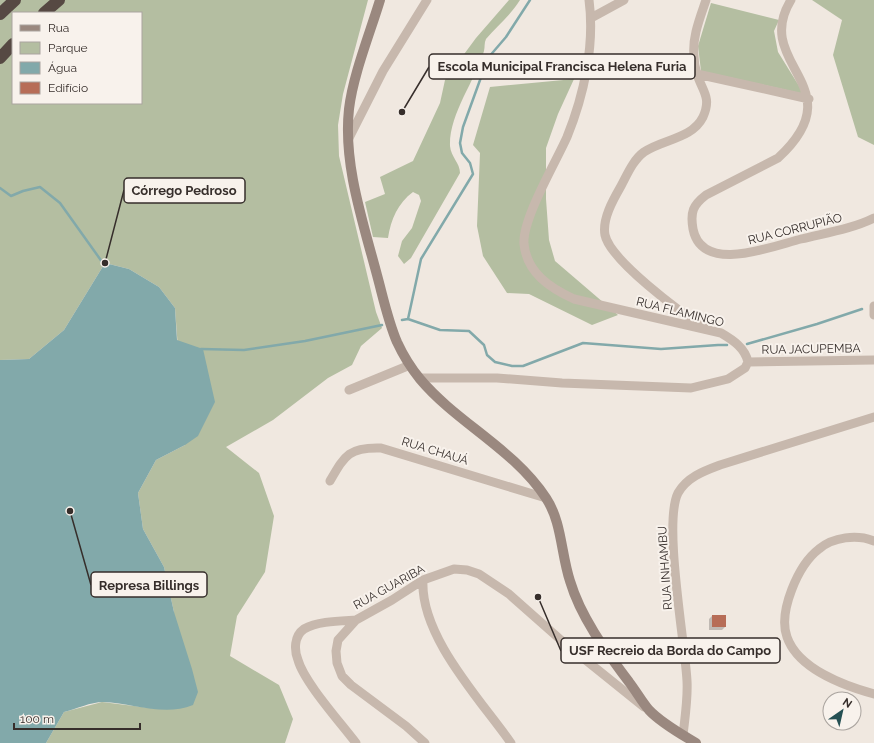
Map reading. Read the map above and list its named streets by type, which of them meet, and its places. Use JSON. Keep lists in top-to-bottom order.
{
  "streets": {
    "street": [
      "RUA CORRUPIÃO",
      "RUA FLAMINGO",
      "RUA JACUPEMBA",
      "RUA CHAUÁ",
      "RUA INHAMBU",
      "RUA GUARIBA"
    ]
  },
  "crossings": [
    ["RUA FLAMINGO", "RUA JACUPEMBA"]
  ],
  "places": [
    "Escola Municipal Francisca Helena Furia",
    "Córrego Pedroso",
    "Represa Billings",
    "USF Recreio da Borda do Campo"
  ],
  "legend": [
    "Rua",
    "Parque",
    "Água",
    "Edifício"
  ],
  "scale_bar": "100 m",
  "north": "top right"
}
